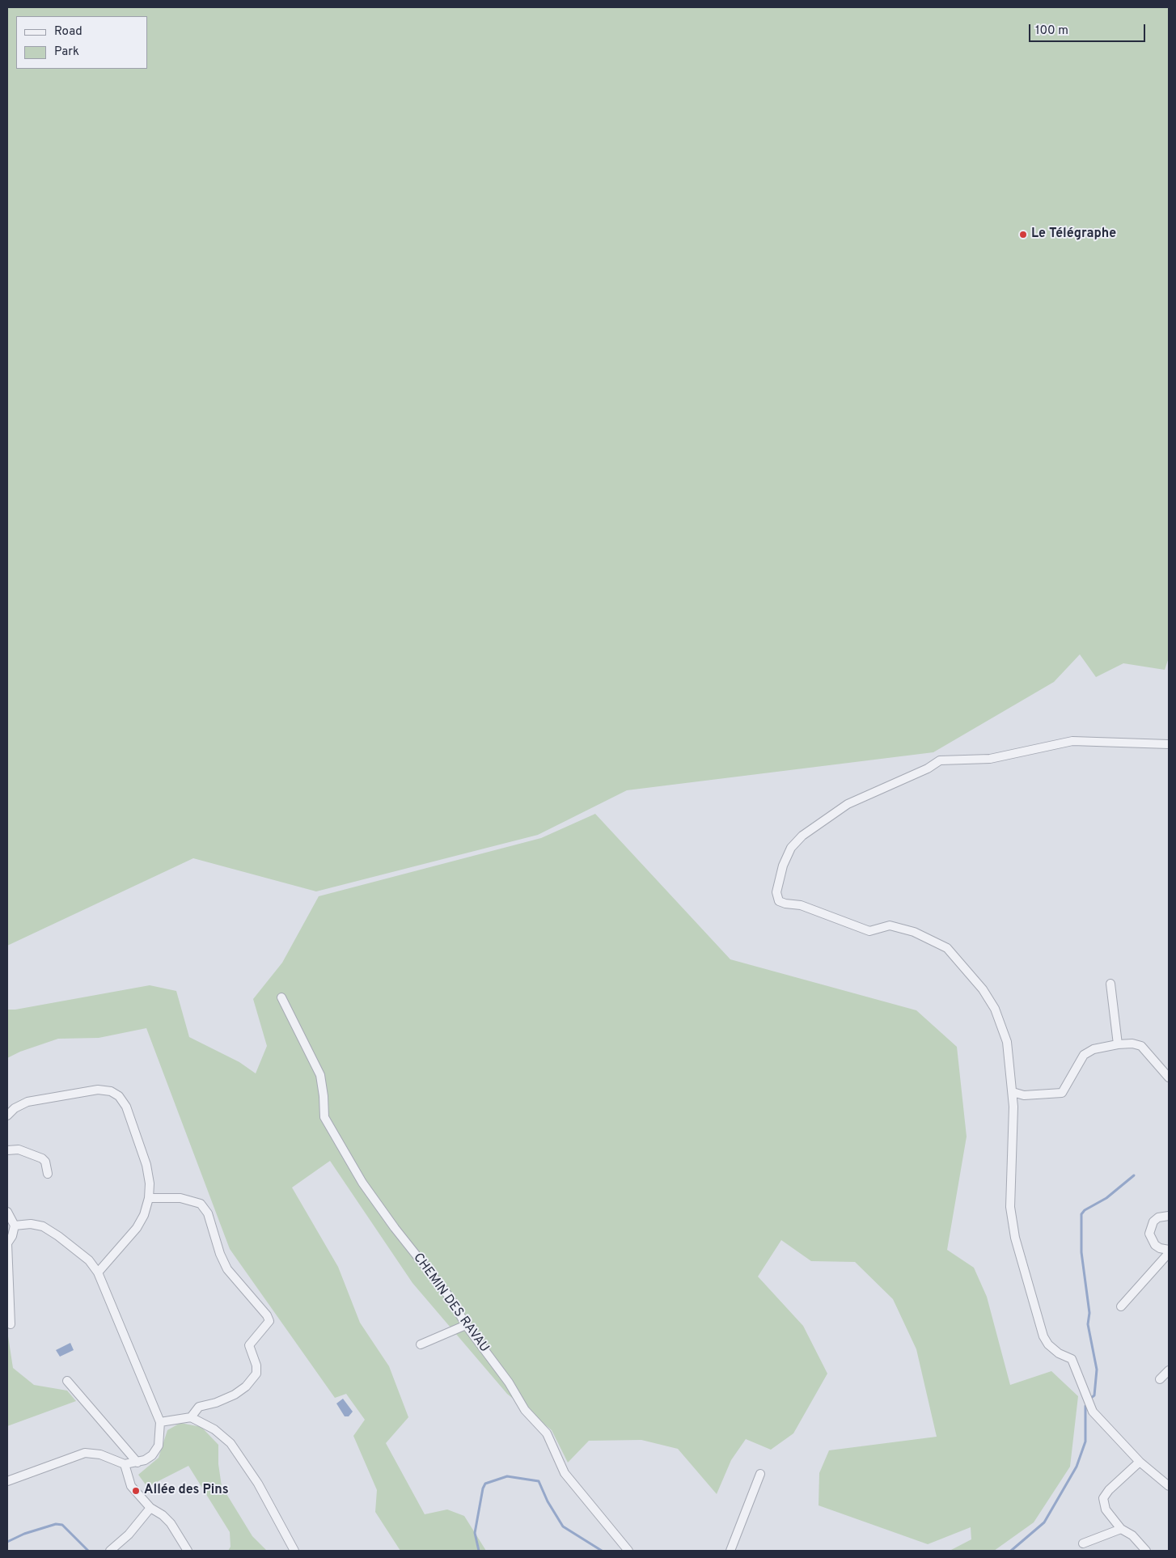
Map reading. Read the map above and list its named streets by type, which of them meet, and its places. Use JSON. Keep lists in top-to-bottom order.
{
  "streets": {
    "street": ["CHEMIN DES RAVAU"]
  },
  "places": ["Le Télégraphe", "Allée des Pins"],
  "legend": ["Road", "Park"],
  "scale_bar": "100 m"
}
